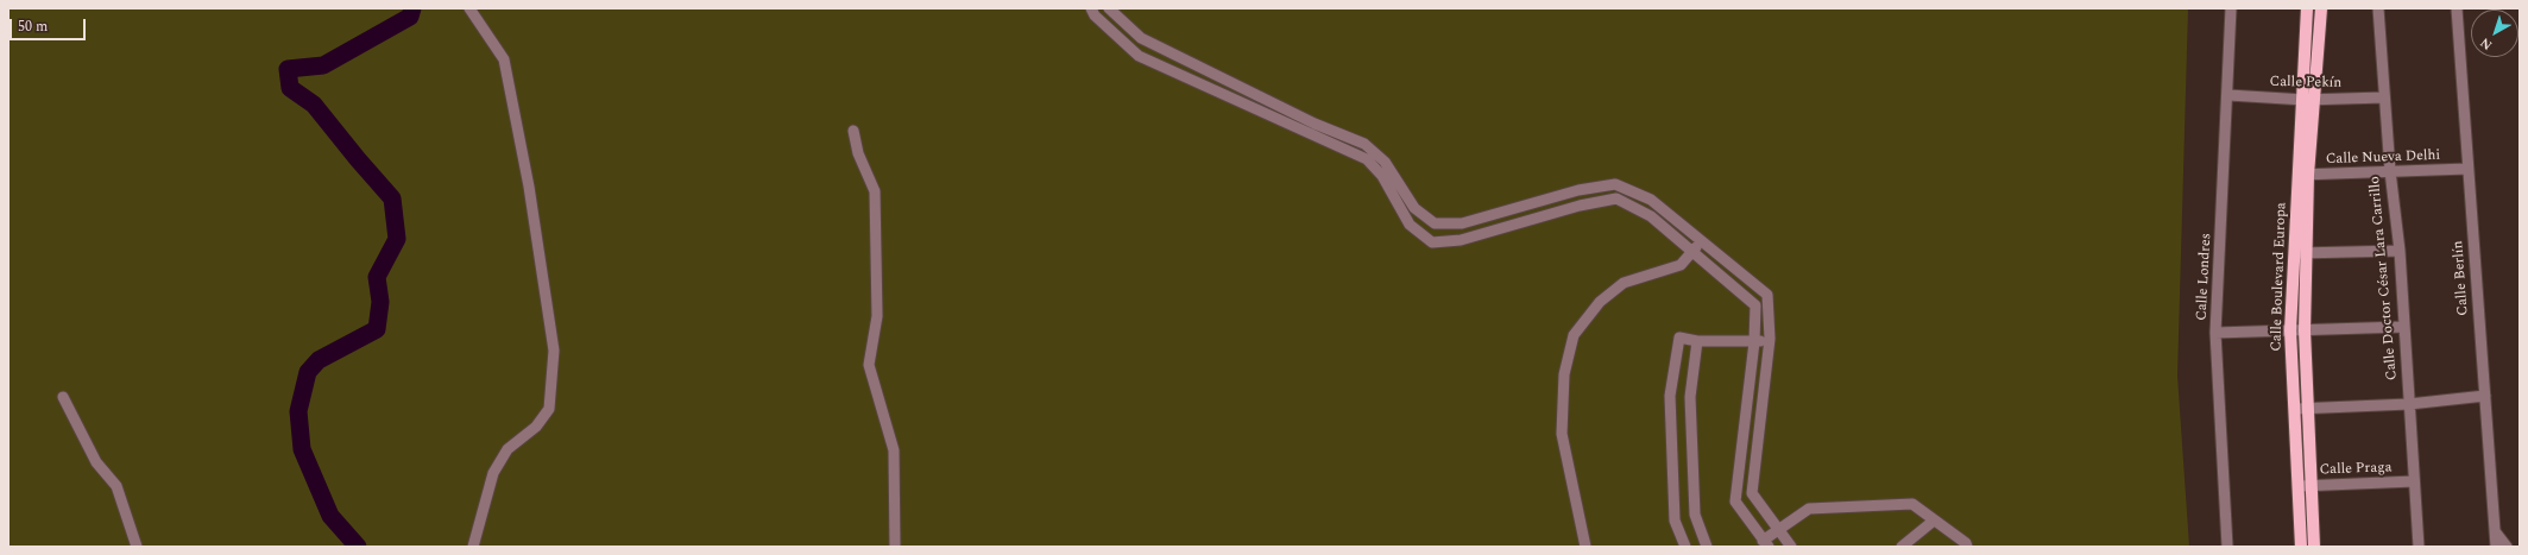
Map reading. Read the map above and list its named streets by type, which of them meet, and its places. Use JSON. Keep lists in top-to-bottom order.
{
  "streets": {
    "main road": ["Calle Boulevard Europa"],
    "street": [
      "Calle Pekín",
      "Calle Nueva Delhi",
      "Calle Londres",
      "Calle Doctor César Lara Carrillo",
      "Calle Berlín",
      "Calle Praga"
    ]
  },
  "crossings": [
    ["Calle Pekín", "Calle Londres"],
    ["Calle Pekín", "Calle Boulevard Europa"],
    ["Calle Pekín", "Calle Doctor César Lara Carrillo"],
    ["Calle Nueva Delhi", "Calle Boulevard Europa"],
    ["Calle Nueva Delhi", "Calle Doctor César Lara Carrillo"],
    ["Calle Nueva Delhi", "Calle Berlín"],
    ["Calle Boulevard Europa", "Calle Praga"],
    ["Calle Doctor César Lara Carrillo", "Calle Praga"]
  ],
  "scale_bar": "50 m",
  "north": "bottom left"
}
